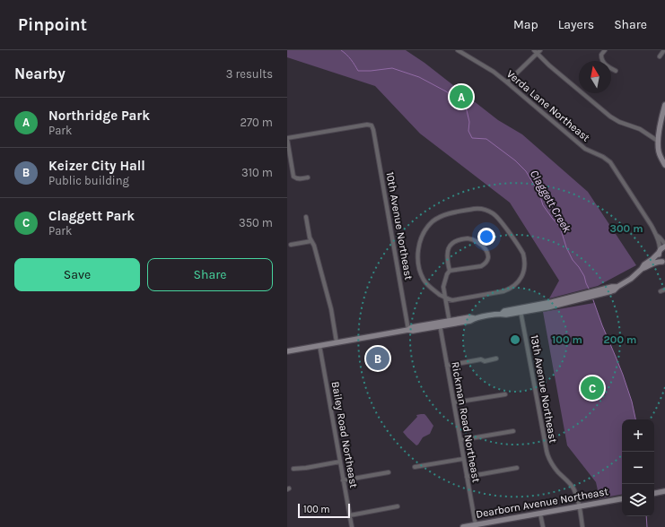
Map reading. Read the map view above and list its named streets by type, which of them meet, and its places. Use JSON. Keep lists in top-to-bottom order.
{
  "streets": {
    "main road": ["Dearborn Avenue Northeast"],
    "street": [
      "Verda Lane Northeast",
      "10th Avenue Northeast",
      "13th Avenue Northeast",
      "Rickman Road Northeast",
      "Bailey Road Northeast"
    ]
  },
  "crossings": [
    ["13th Avenue Northeast", "Dearborn Avenue Northeast"],
    ["Rickman Road Northeast", "Dearborn Avenue Northeast"]
  ],
  "water": ["Claggett Creek"],
  "scale_bar": "100 m",
  "north": "top",
  "page": {
    "header": "Pinpoint",
    "nav": ["Map", "Layers", "Share"],
    "heading": ["Nearby", "3 results"],
    "pins": ["A", "B", "C"],
    "list": [
      {
        "mark": "A",
        "name": "Northridge Park",
        "note": "Park",
        "value": "270 m"
      },
      {
        "mark": "B",
        "name": "Keizer City Hall",
        "note": "Public building",
        "value": "310 m"
      },
      {
        "mark": "C",
        "name": "Claggett Park",
        "note": "Park",
        "value": "350 m"
      }
    ],
    "buttons": ["Save", "Share"],
    "map_buttons": ["+", "−"],
    "scale": "100 m"
  },
  "rings": ["300 m", "100 m", "200 m"]
}
